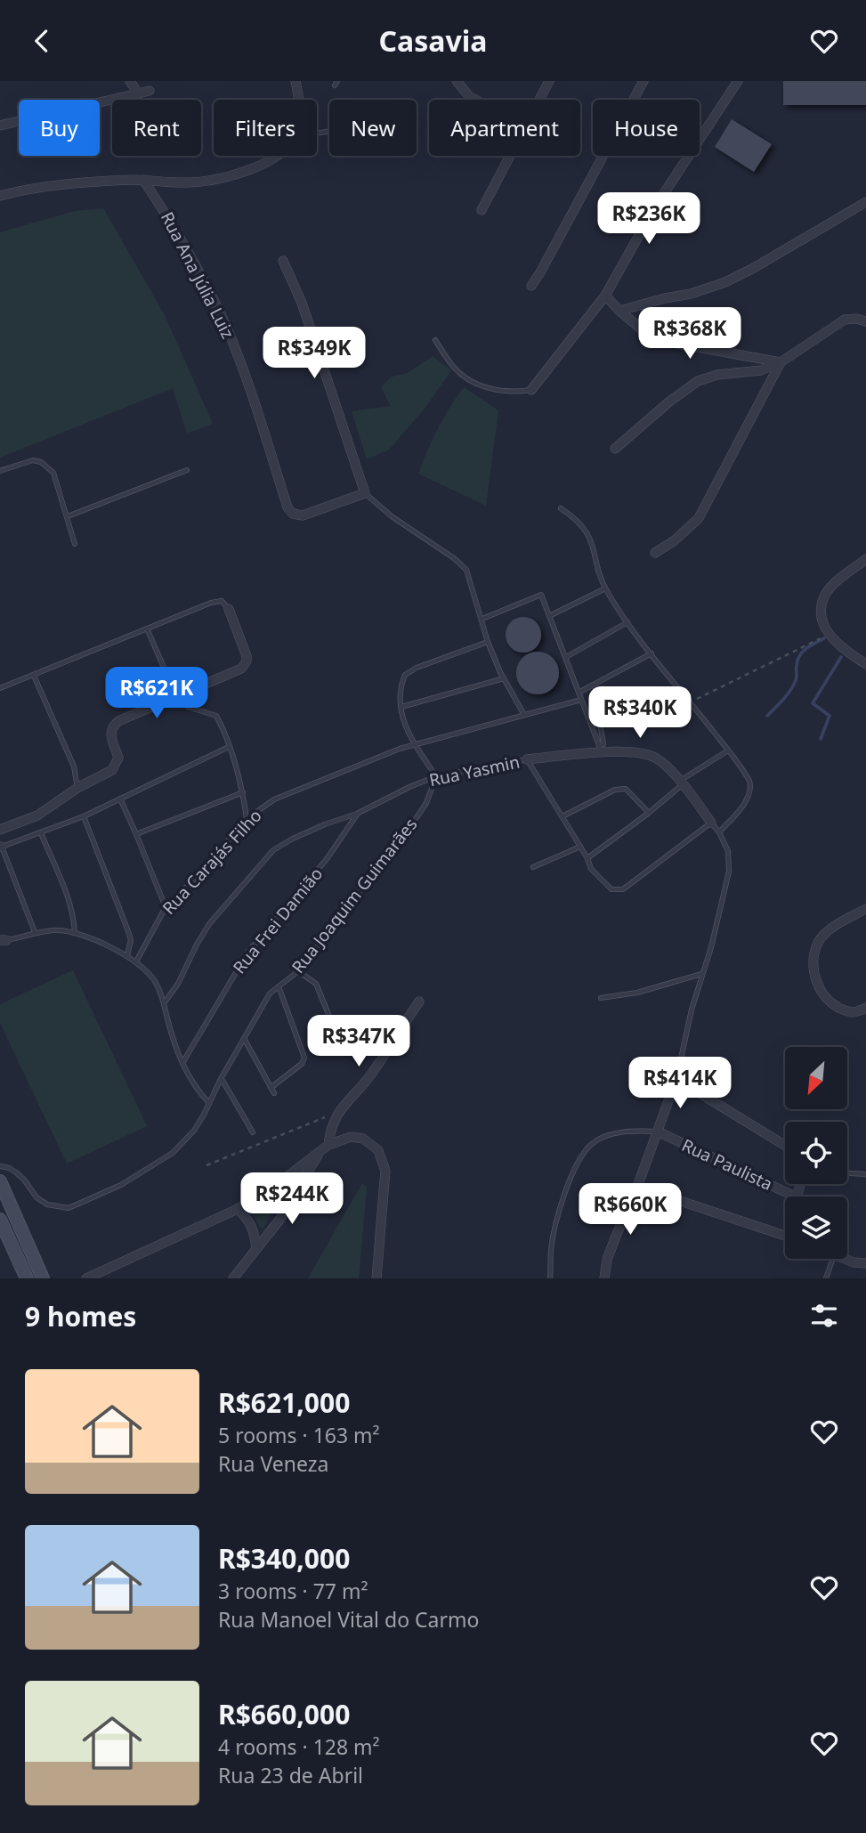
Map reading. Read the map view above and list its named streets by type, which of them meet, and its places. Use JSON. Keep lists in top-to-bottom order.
{
  "streets": {
    "street": ["Rua Ana Júlia Luiz", "Rua Paulista"],
    "lane": [
      "Rua Yasmin",
      "Rua Carajás Filho",
      "Rua Joaquim Guimarães",
      "Rua Frei Damião"
    ]
  },
  "crossings": [
    ["Rua Yasmin", "Rua Joaquim Guimarães"],
    ["Rua Yasmin", "Rua Frei Damião"]
  ],
  "north": "bottom left",
  "page": {
    "header": "Casavia",
    "chip": [
      "Buy",
      "Rent",
      "Filters",
      "New",
      "Apartment",
      "House"
    ],
    "price": [
      "R$236K",
      "R$368K",
      "R$349K",
      "R$621K",
      "R$340K",
      "R$347K",
      "R$414K",
      "R$244K",
      "R$660K"
    ],
    "heading": "9 homes",
    "list": [
      {
        "name": "R$621,000",
        "note": "5 rooms · 163 m² · Rua Veneza"
      },
      {
        "name": "R$340,000",
        "note": "3 rooms · 77 m² · Rua Manoel Vital do Carmo"
      },
      {
        "name": "R$660,000",
        "note": "4 rooms · 128 m² · Rua 23 de Abril"
      }
    ]
  }
}
